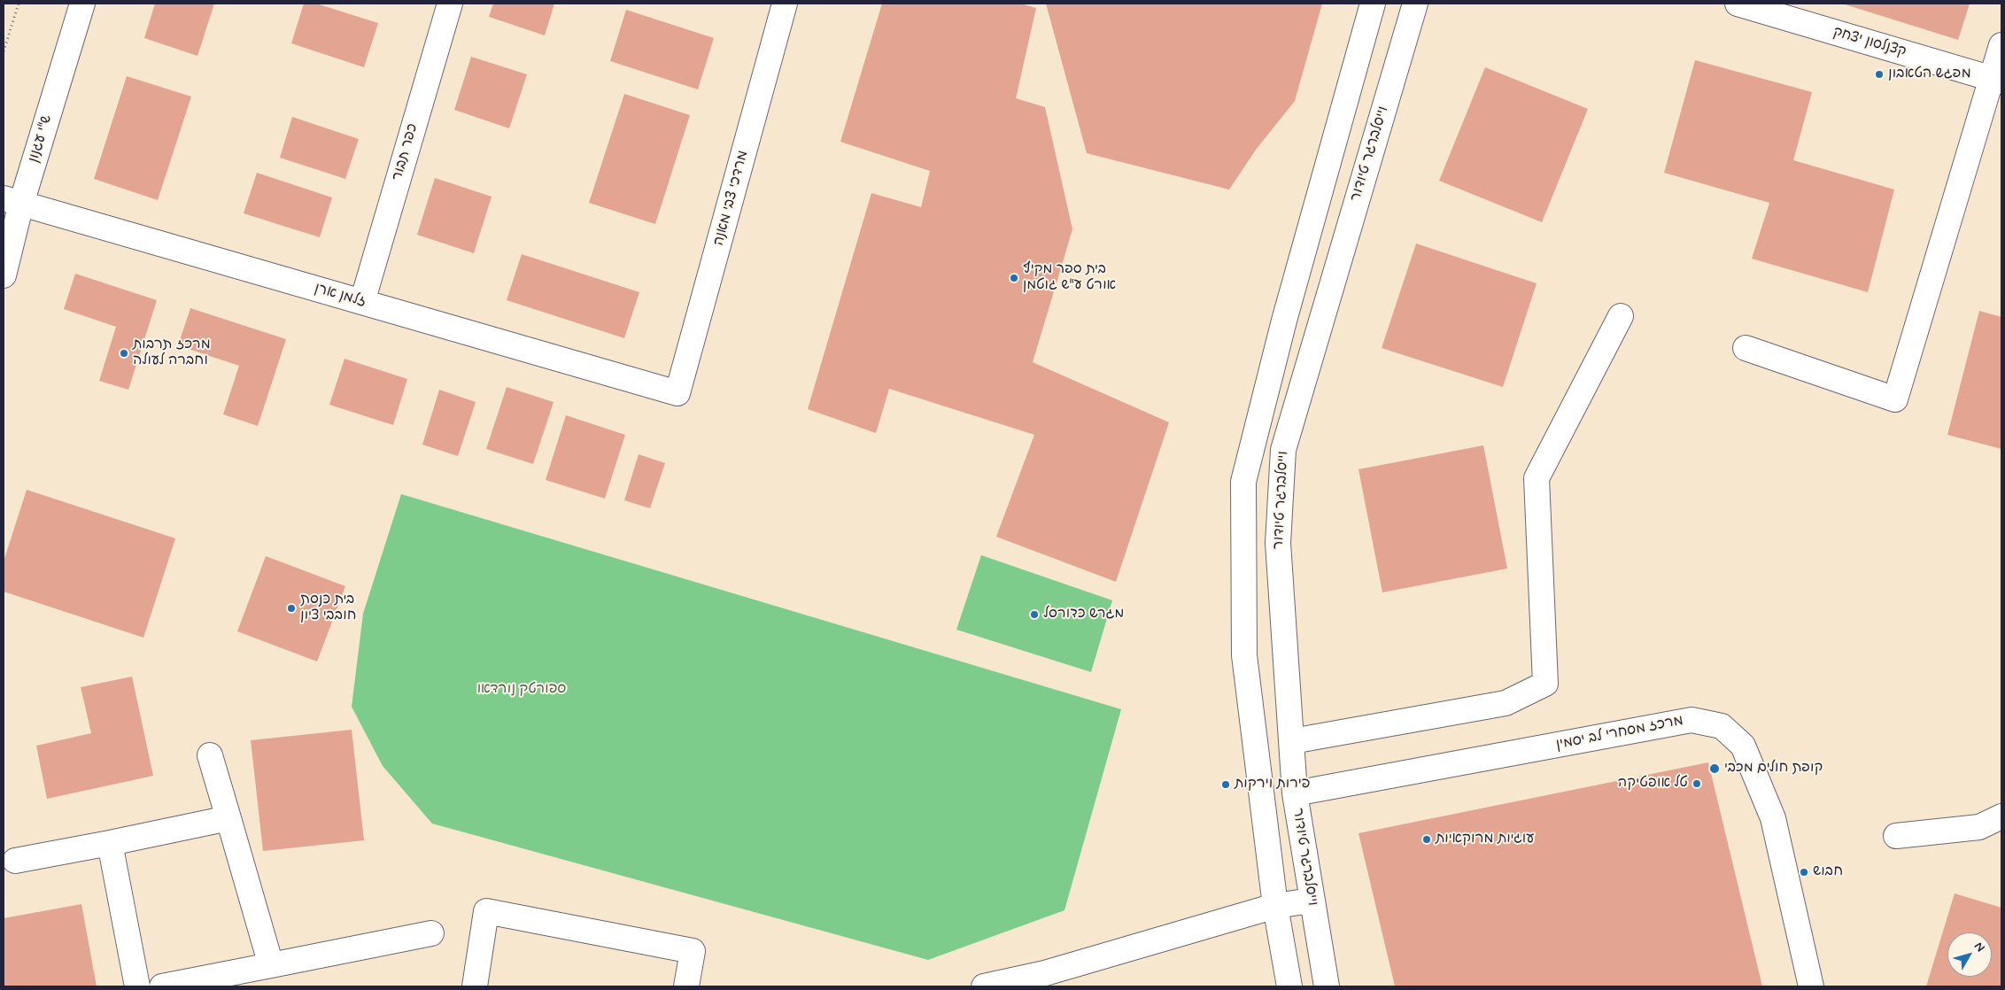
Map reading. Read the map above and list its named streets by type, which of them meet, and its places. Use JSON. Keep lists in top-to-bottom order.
{
  "streets": {
    "street": [
      "קצנלסון יצחק",
      "ש\"י עגנון",
      "כפר תבור",
      "וייסלברגר טיודור",
      "מרדכי צבי מאנה",
      "זלמן ארן",
      "מרכז מסחרי לב יסמין"
    ]
  },
  "crossings": [
    ["ש\"י עגנון", "זלמן ארן"],
    ["כפר תבור", "זלמן ארן"],
    ["וייסלברגר טיודור", "מרכז מסחרי לב יסמין"],
    ["מרדכי צבי מאנה", "זלמן ארן"]
  ],
  "parks": ["ספורטק נורדאו"],
  "places": [
    "מפגש הטאבון",
    "בית ספר מקיף אורט ע\"ש גוטמן",
    "מרכז תרבות וחברה לעולה",
    "בית כנסת חובבי ציון",
    "מגרש כדורסל",
    "קופת חולים מכבי",
    "טל אופטיקה",
    "פירות וירקות",
    "עוגיות מרוקאיות",
    "חבוש"
  ],
  "north": "top right"
}
